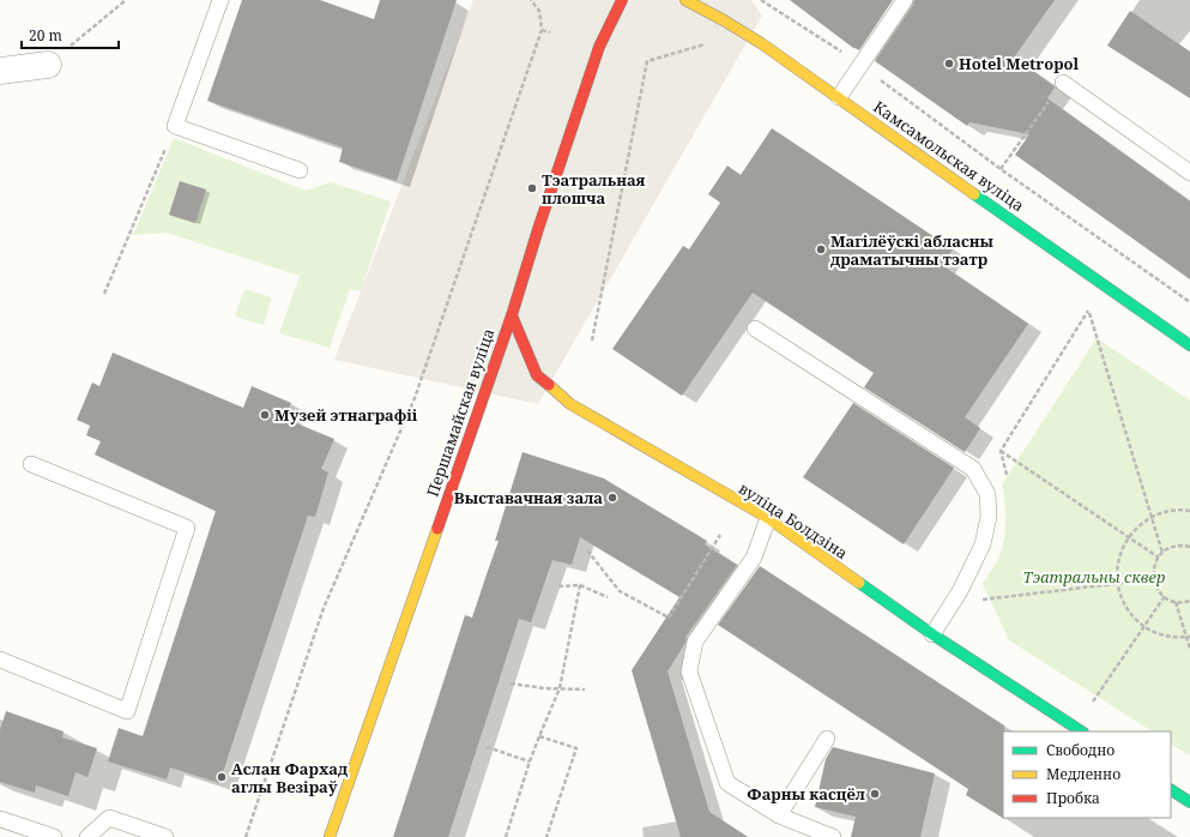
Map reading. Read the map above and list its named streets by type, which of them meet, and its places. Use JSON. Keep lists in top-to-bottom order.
{
  "streets": {
    "main road": ["Камсамольская вуліца", "Першамайская вуліца", "вуліца Болдзіна"]
  },
  "crossings": [
    ["Першамайская вуліца", "вуліца Болдзіна"]
  ],
  "parks": ["Тэатральны сквер"],
  "places": [
    "Hotel Metropol",
    "Тэатральная плошча",
    "Магілёўскі абласны драматычны тэатр",
    "Музей этнаграфіі",
    "Выставачная зала",
    "Аслан Фархад аглы Везіраў",
    "Фарны касцёл"
  ],
  "legend": ["Свободно", "Медленно", "Пробка"],
  "scale_bar": "20 m"
}
